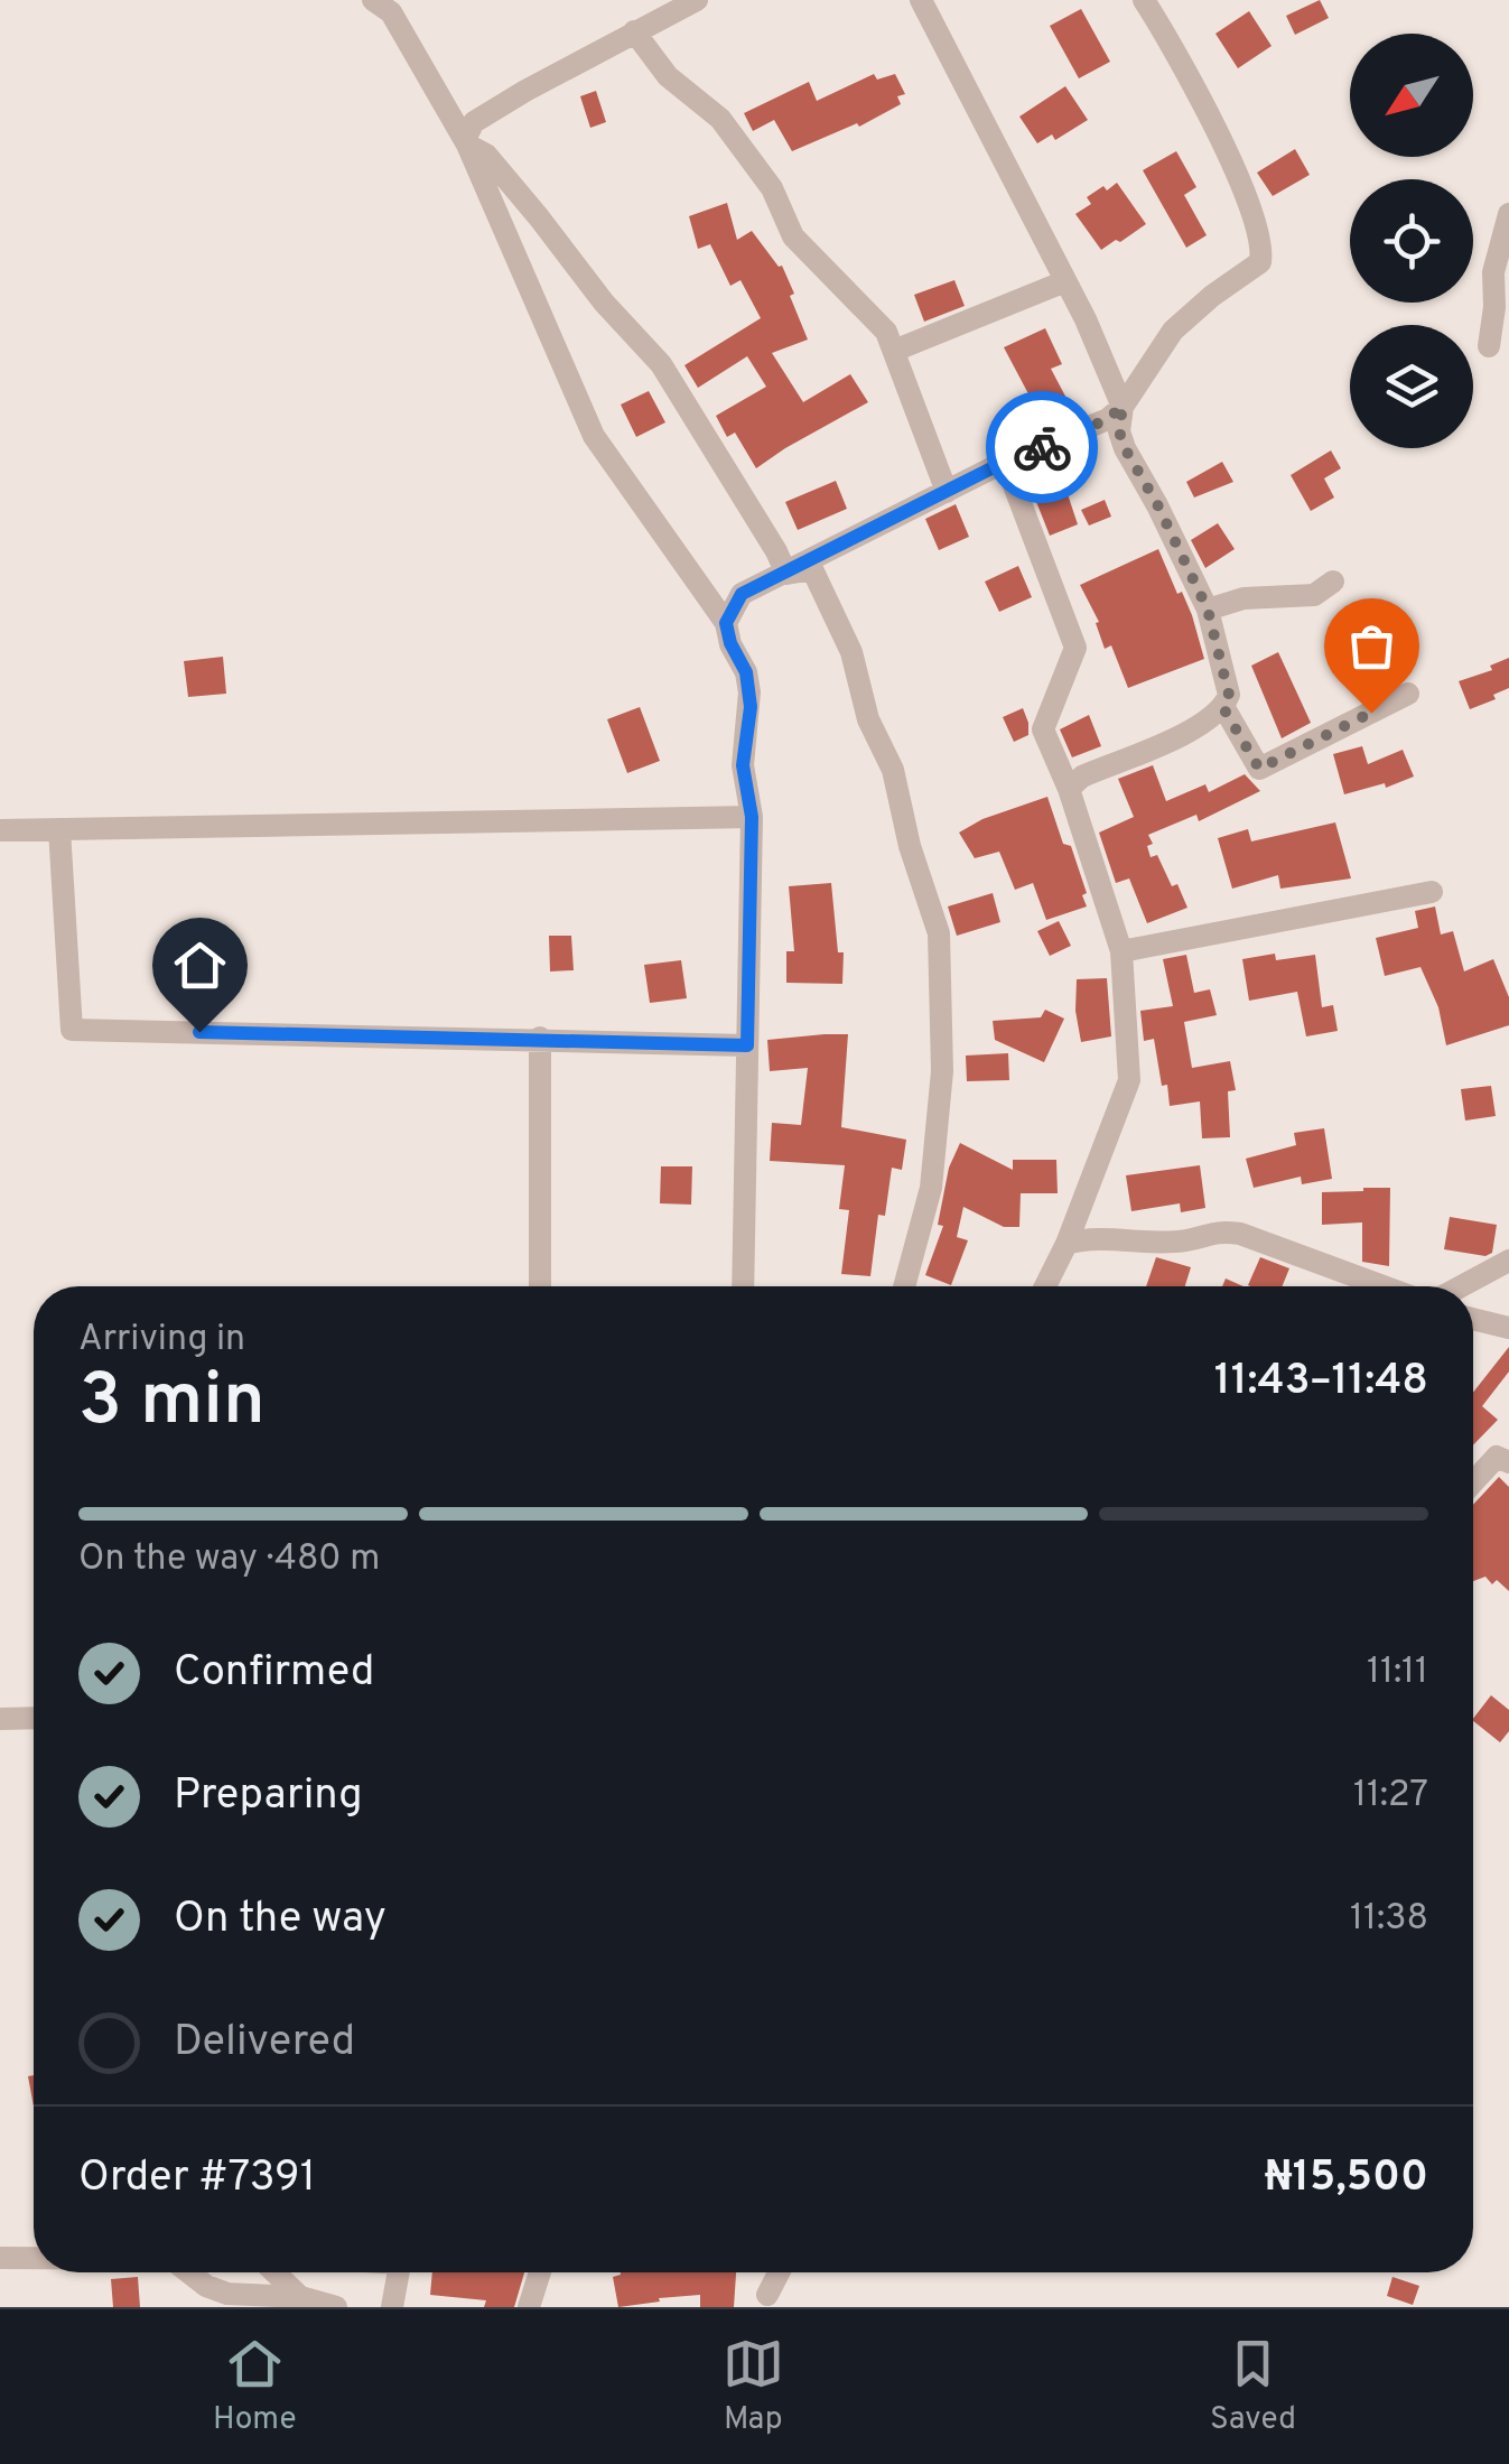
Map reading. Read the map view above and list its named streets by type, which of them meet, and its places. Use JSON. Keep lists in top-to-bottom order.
{
  "north": "bottom left",
  "page": {
    "heading": ["3 min", "Arriving in", "11:43–11:48"],
    "panel": ["Order #7391", "₦15,500"],
    "bar": "On the way · 480 m",
    "list": [
      ["Confirmed", "11:11"],
      ["Preparing", "11:27"],
      ["On the way", "11:38"],
      "Delivered"
    ],
    "tabs": ["Home", "Map", "Saved"]
  }
}
